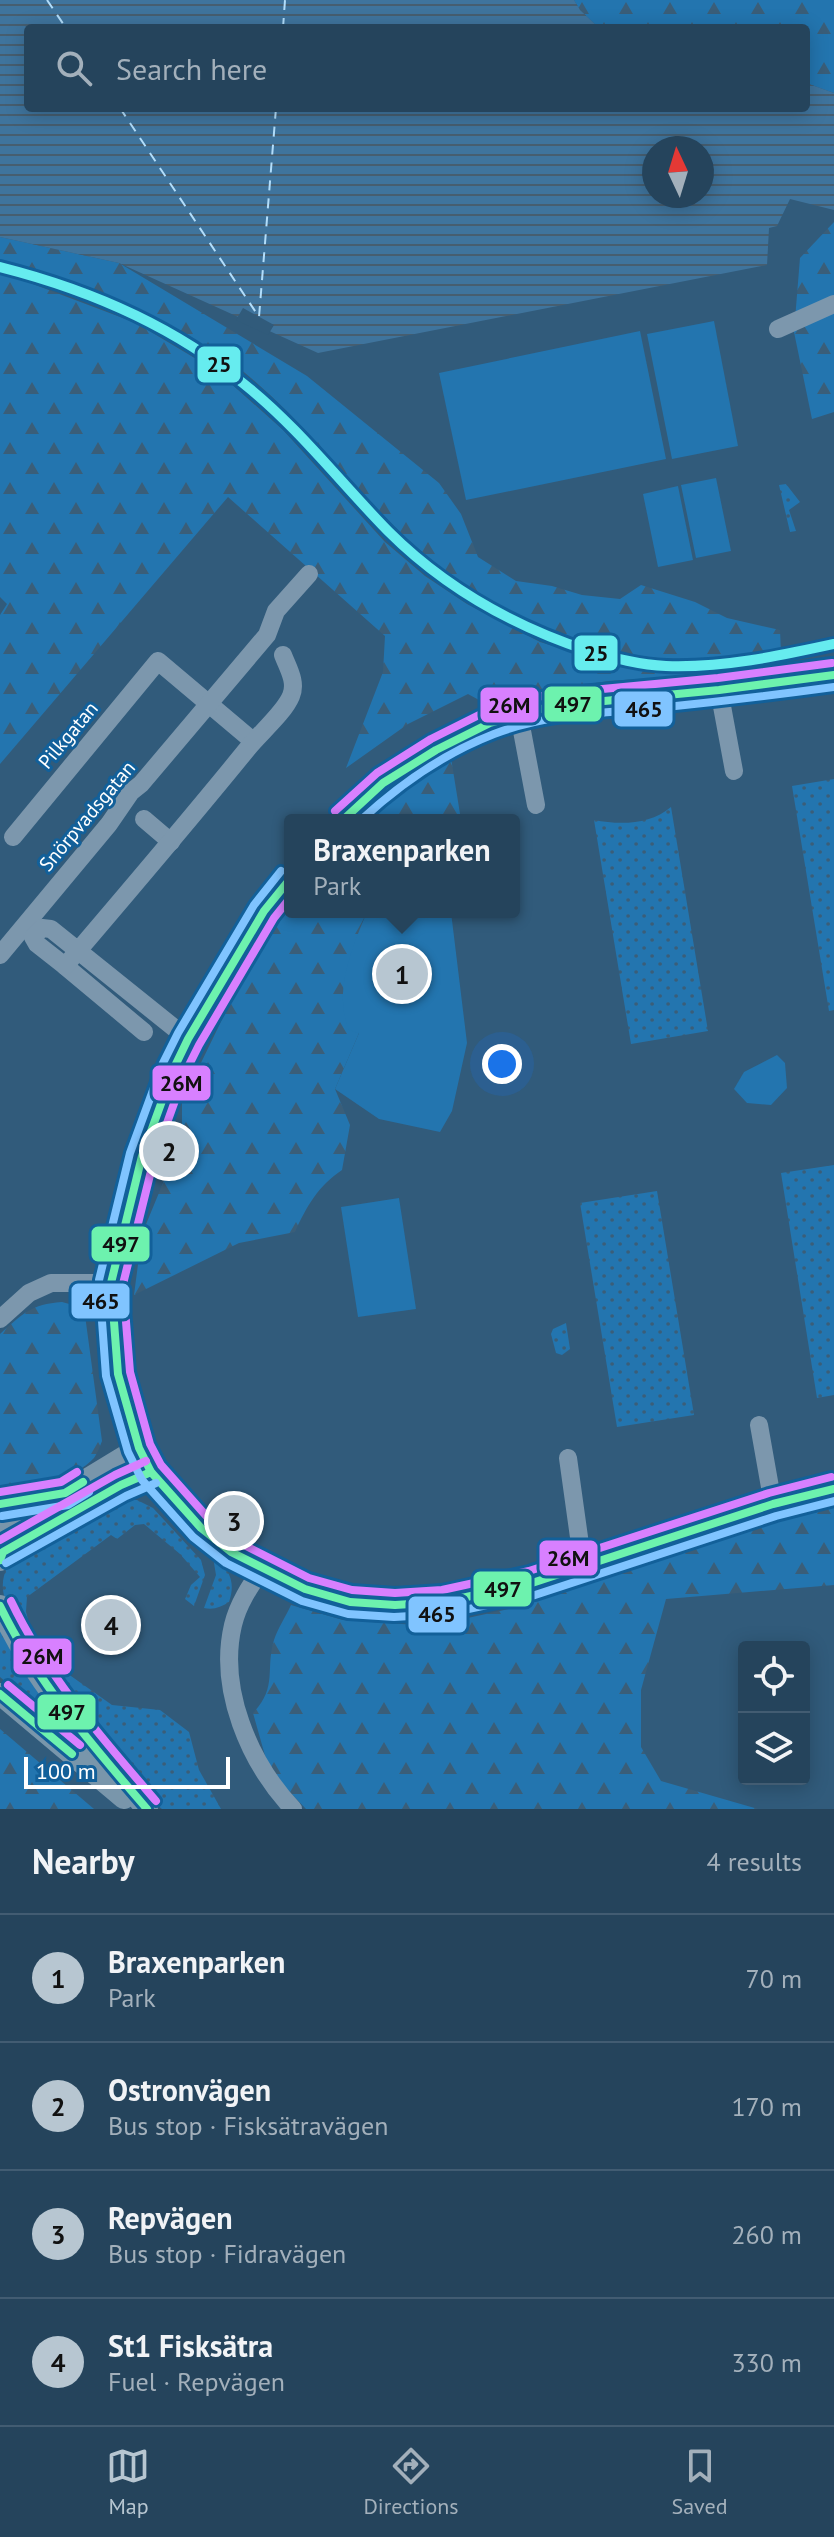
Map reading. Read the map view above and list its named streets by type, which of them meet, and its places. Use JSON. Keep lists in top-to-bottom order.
{
  "streets": {
    "street": ["Pilkgatan", "Snörpvadsgatan"]
  },
  "crossings": [
    ["Pilkgatan", "Snörpvadsgatan"]
  ],
  "lines": [
    "transit line 25",
    "transit line 26M",
    "transit line 497",
    "transit line 465"
  ],
  "scale_bar": "100 m",
  "north": "top",
  "page": {
    "search": "Search here",
    "popup": ["Braxenparken", "Park"],
    "pins": [
      "1",
      "2",
      "3",
      "4"
    ],
    "scale": "100 m",
    "heading": ["Nearby", "4 results"],
    "list": [
      {
        "mark": "1",
        "name": "Braxenparken",
        "note": "Park",
        "value": "70 m"
      },
      {
        "mark": "2",
        "name": "Ostronvägen",
        "note": "Bus stop · Fisksätravägen",
        "value": "170 m"
      },
      {
        "mark": "3",
        "name": "Repvägen",
        "note": "Bus stop · Fidravägen",
        "value": "260 m"
      },
      {
        "mark": "4",
        "name": "St1 Fisksätra",
        "note": "Fuel · Repvägen",
        "value": "330 m"
      }
    ],
    "nav": ["Map", "Directions", "Saved"]
  }
}
